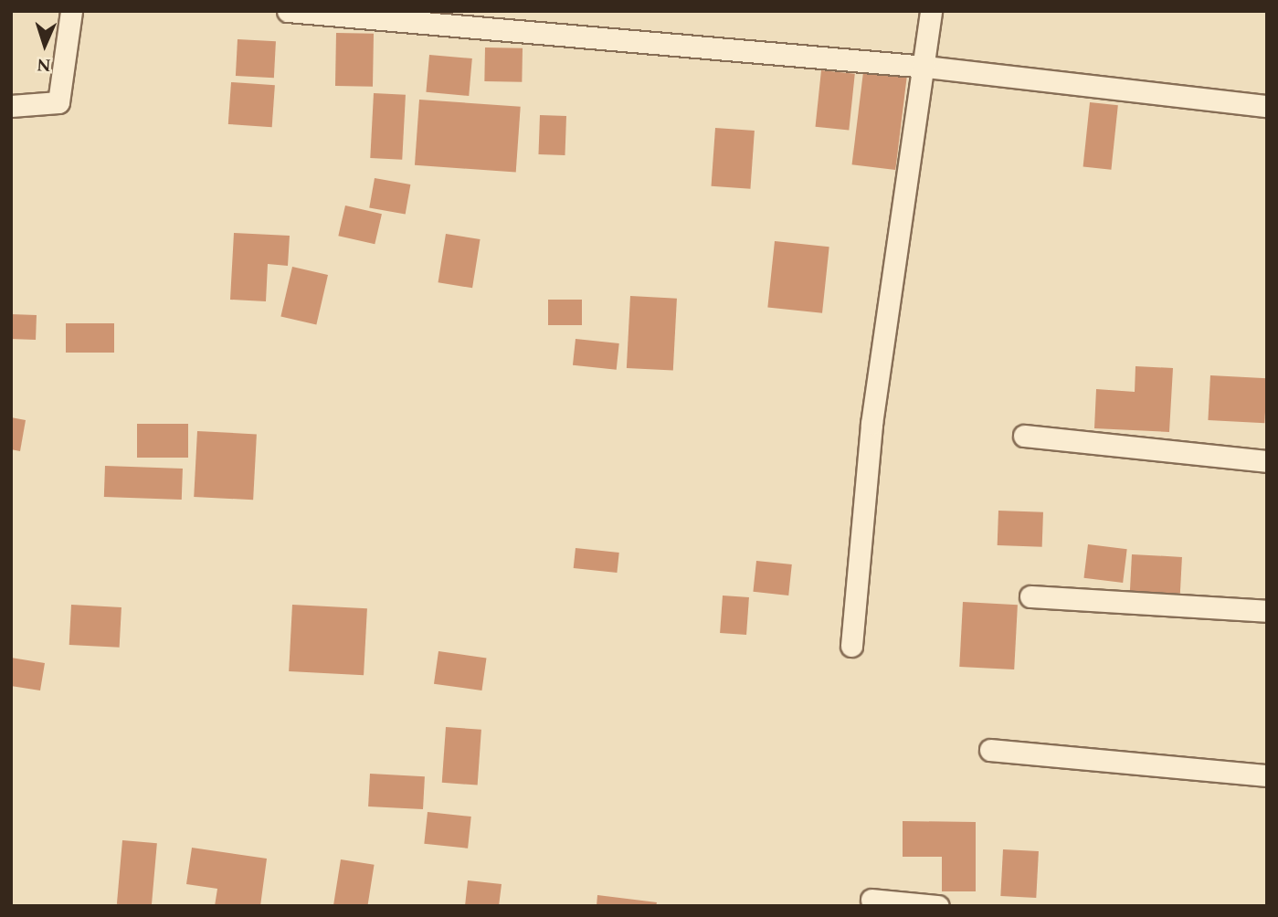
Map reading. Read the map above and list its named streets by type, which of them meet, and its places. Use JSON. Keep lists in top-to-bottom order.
{
  "north": "bottom"
}
